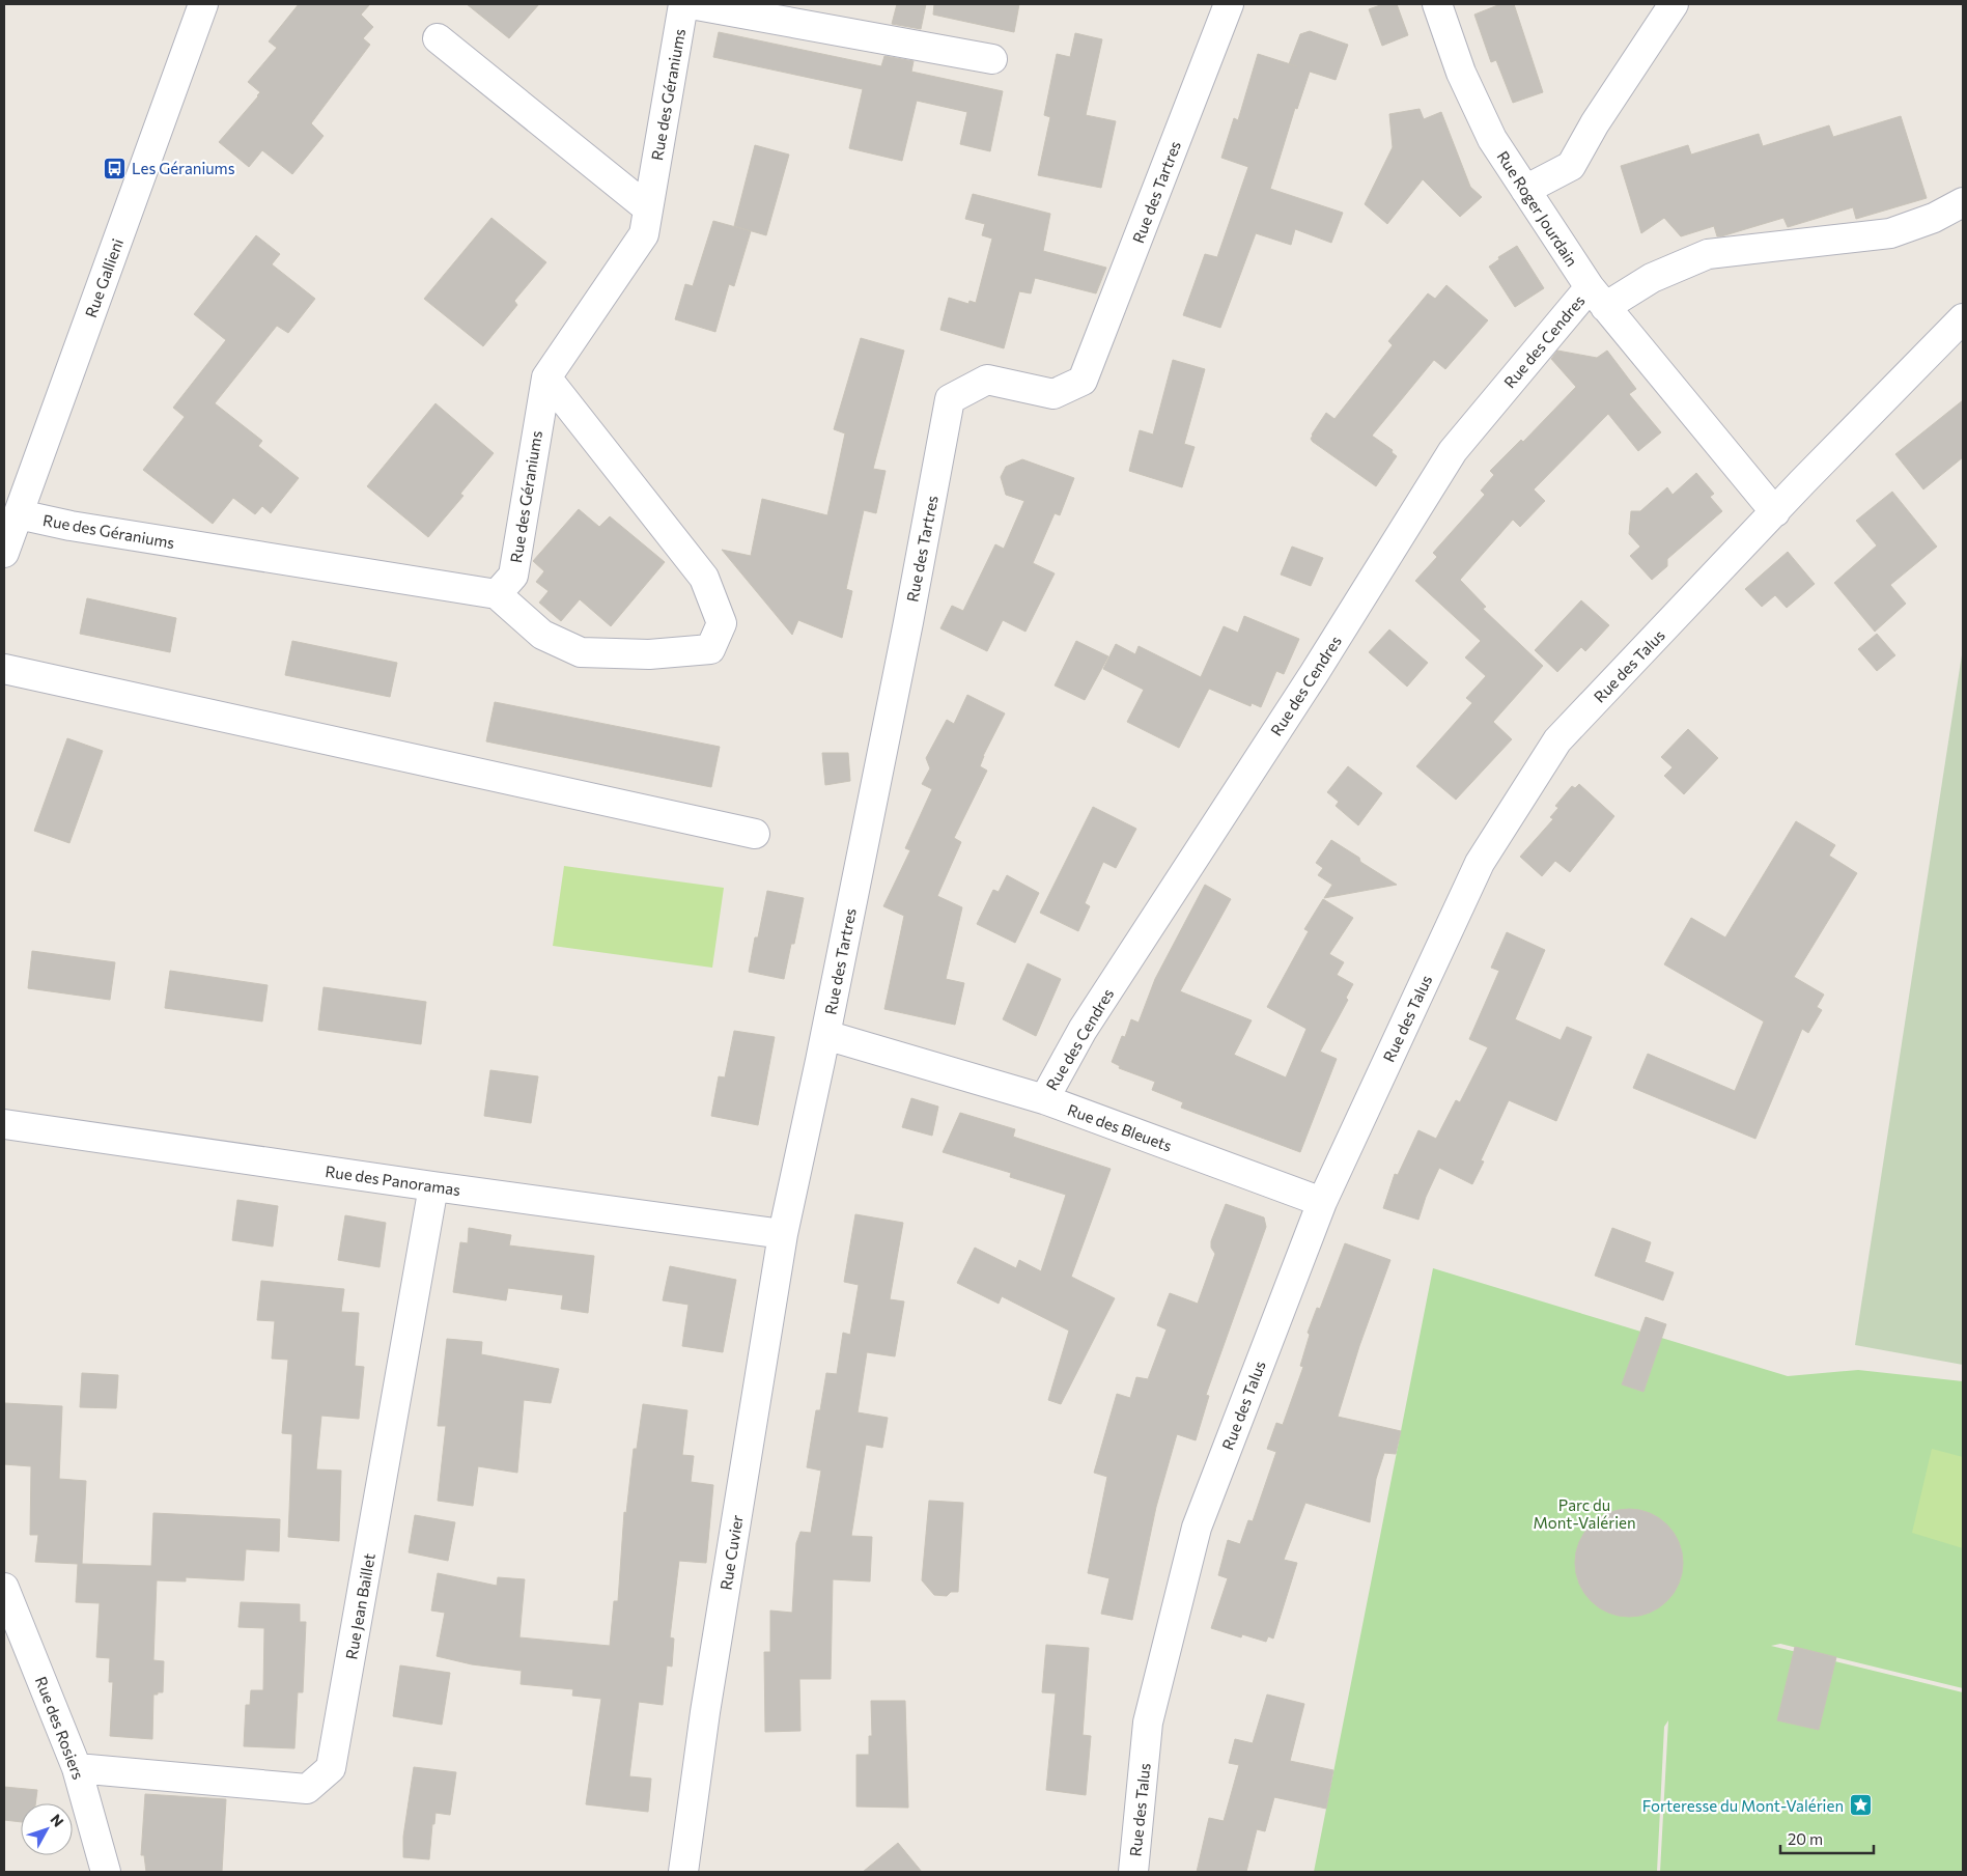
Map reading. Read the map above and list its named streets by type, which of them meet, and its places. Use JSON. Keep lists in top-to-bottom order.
{
  "streets": {
    "street": [
      "Rue des Géraniums",
      "Rue des Tartres",
      "Rue Roger Jourdain",
      "Rue Gallieni",
      "Rue des Cendres",
      "Rue des Talus",
      "Rue des Bleuets",
      "Rue des Panoramas",
      "Rue Cuvier",
      "Rue Jean Baillet",
      "Rue des Rosiers"
    ]
  },
  "crossings": [
    ["Rue des Géraniums", "Rue Gallieni"],
    ["Rue des Tartres", "Rue des Bleuets"],
    ["Rue des Tartres", "Rue des Panoramas"],
    ["Rue des Tartres", "Rue Cuvier"],
    ["Rue Roger Jourdain", "Rue des Cendres"],
    ["Rue Roger Jourdain", "Rue des Talus"],
    ["Rue des Cendres", "Rue des Bleuets"],
    ["Rue des Talus", "Rue des Bleuets"],
    ["Rue des Panoramas", "Rue Cuvier"],
    ["Rue des Panoramas", "Rue Jean Baillet"],
    ["Rue Jean Baillet", "Rue des Rosiers"]
  ],
  "parks": ["Parc du Mont-Valérien"],
  "places": {
    "bus stop": ["Les Géraniums"],
    "place": ["Forteresse du Mont-Valérien"]
  },
  "scale_bar": "20 m",
  "north": "top right"
}
